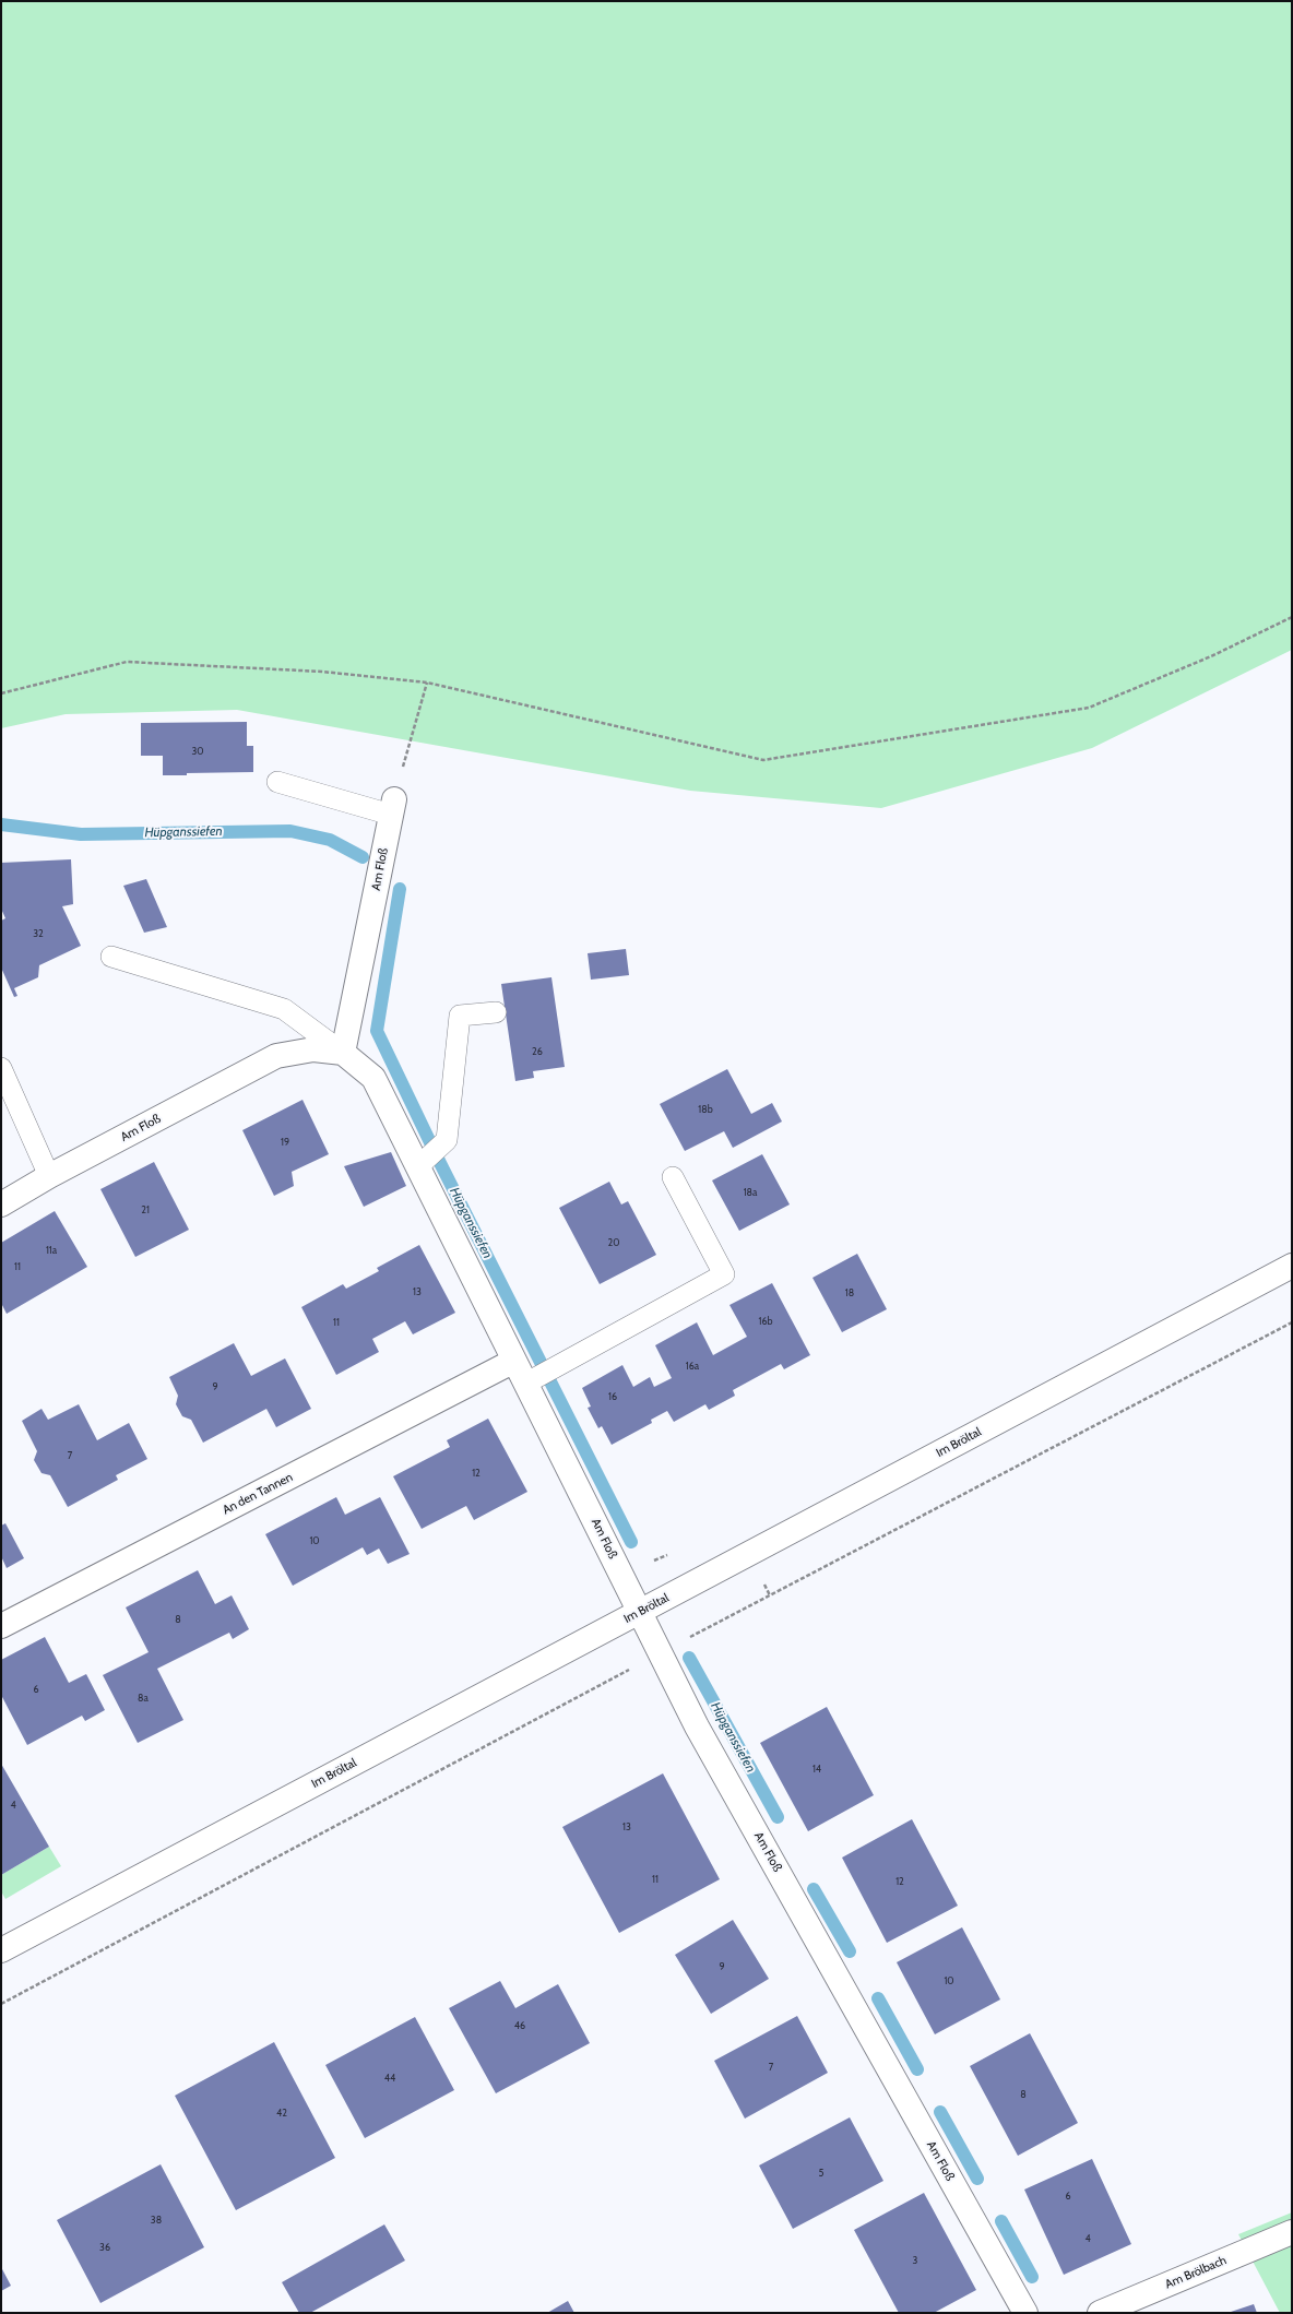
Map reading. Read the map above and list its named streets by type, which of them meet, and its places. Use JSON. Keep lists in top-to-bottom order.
{
  "streets": {
    "street": [
      "Am Floß",
      "Im Bröltal",
      "An den Tannen",
      "Am Brölbach"
    ]
  },
  "crossings": [
    ["Am Floß", "Im Bröltal"],
    ["Am Floß", "An den Tannen"]
  ],
  "water": ["Hüpganssiefen"],
  "house_numbers": [
    "30",
    "32",
    "26",
    "18b",
    "19",
    "18a",
    "21",
    "20",
    "11a",
    "11",
    "13",
    "18",
    "16b",
    "11",
    "16a",
    "9",
    "16",
    "7",
    "12",
    "10",
    "8",
    "6",
    "8a",
    "14",
    "4",
    "13",
    "11",
    "12",
    "9",
    "10",
    "46",
    "7",
    "44",
    "8",
    "42",
    "5",
    "6",
    "38",
    "4",
    "36",
    "3"
  ]
}
